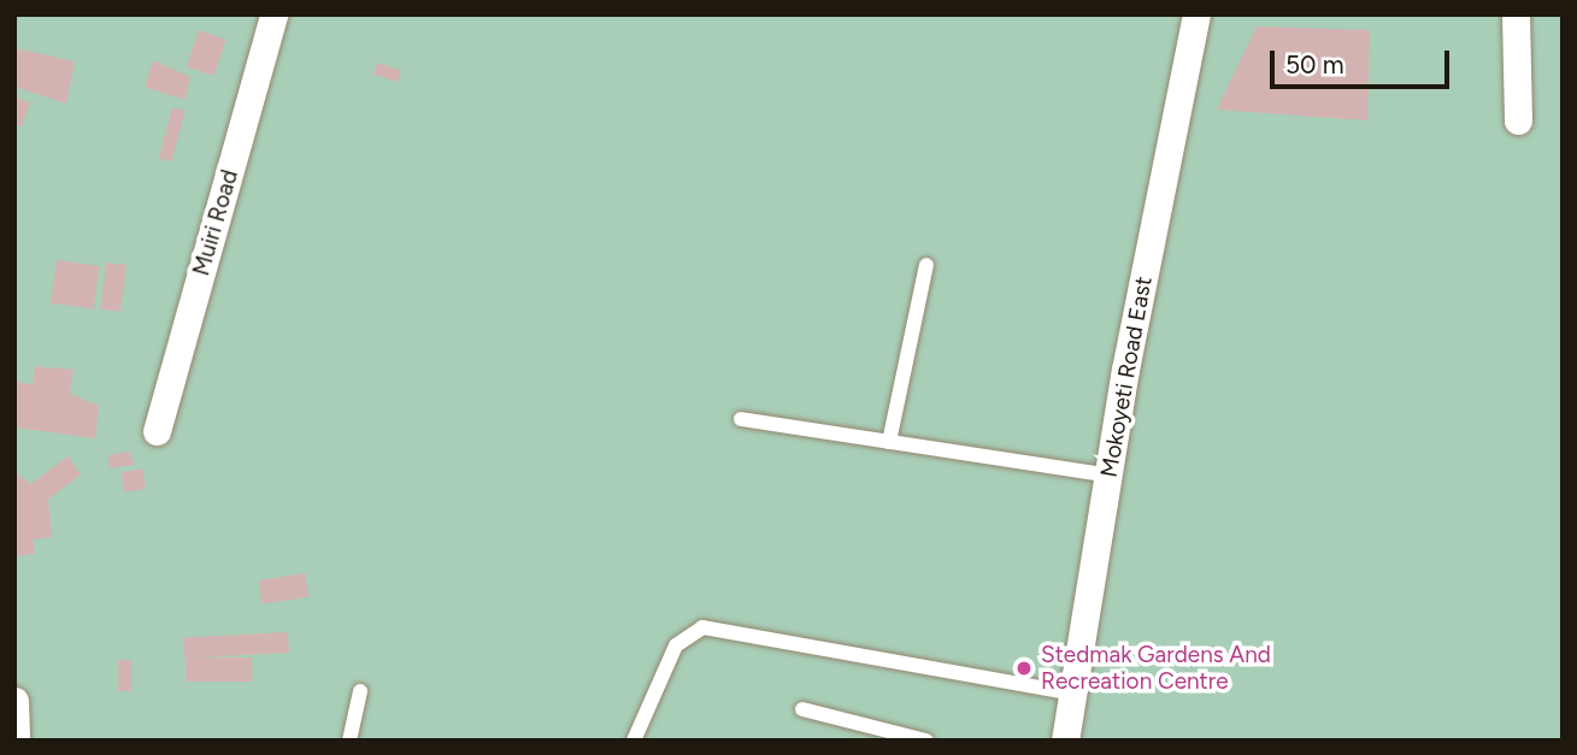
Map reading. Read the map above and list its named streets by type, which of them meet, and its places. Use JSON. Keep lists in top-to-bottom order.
{
  "streets": {
    "street": ["Muiri Road", "Mokoyeti Road East"]
  },
  "places": ["Stedmak Gardens And Recreation Centre"],
  "scale_bar": "50 m"
}
